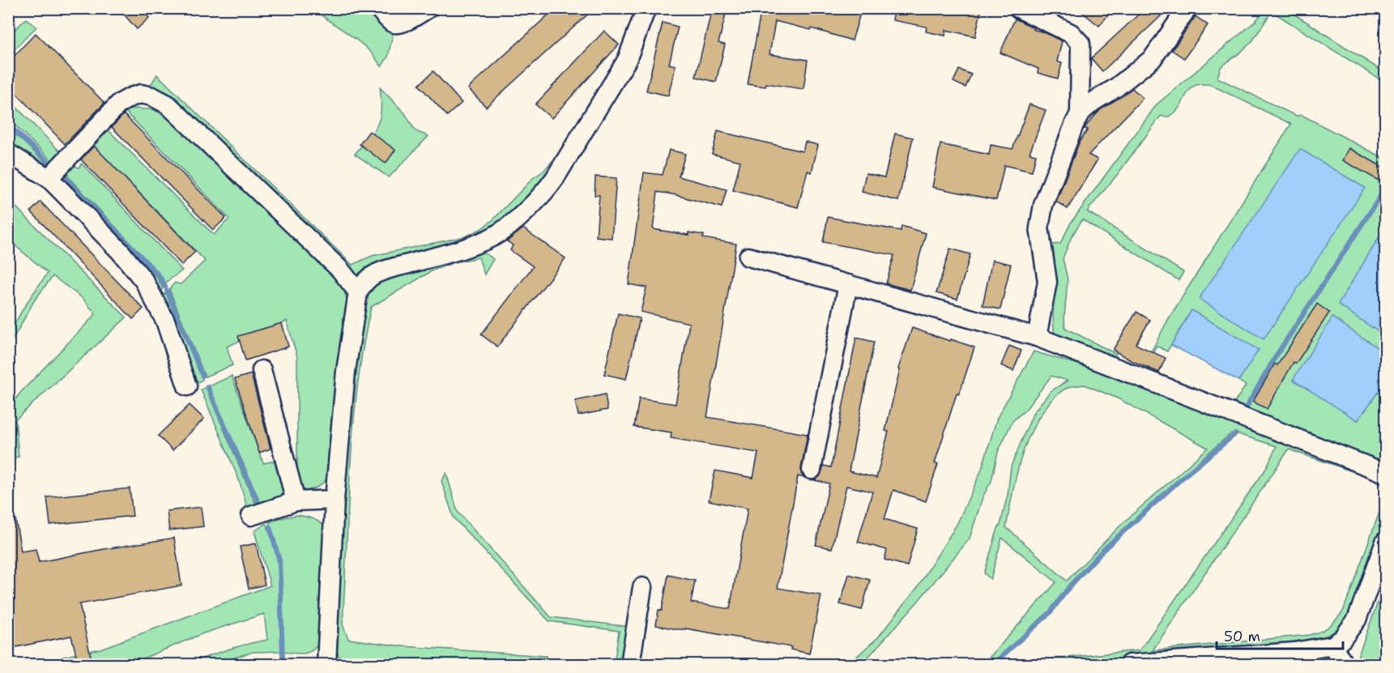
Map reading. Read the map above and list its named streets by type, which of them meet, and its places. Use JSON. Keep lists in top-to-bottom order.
{
  "scale_bar": "50 m"
}
